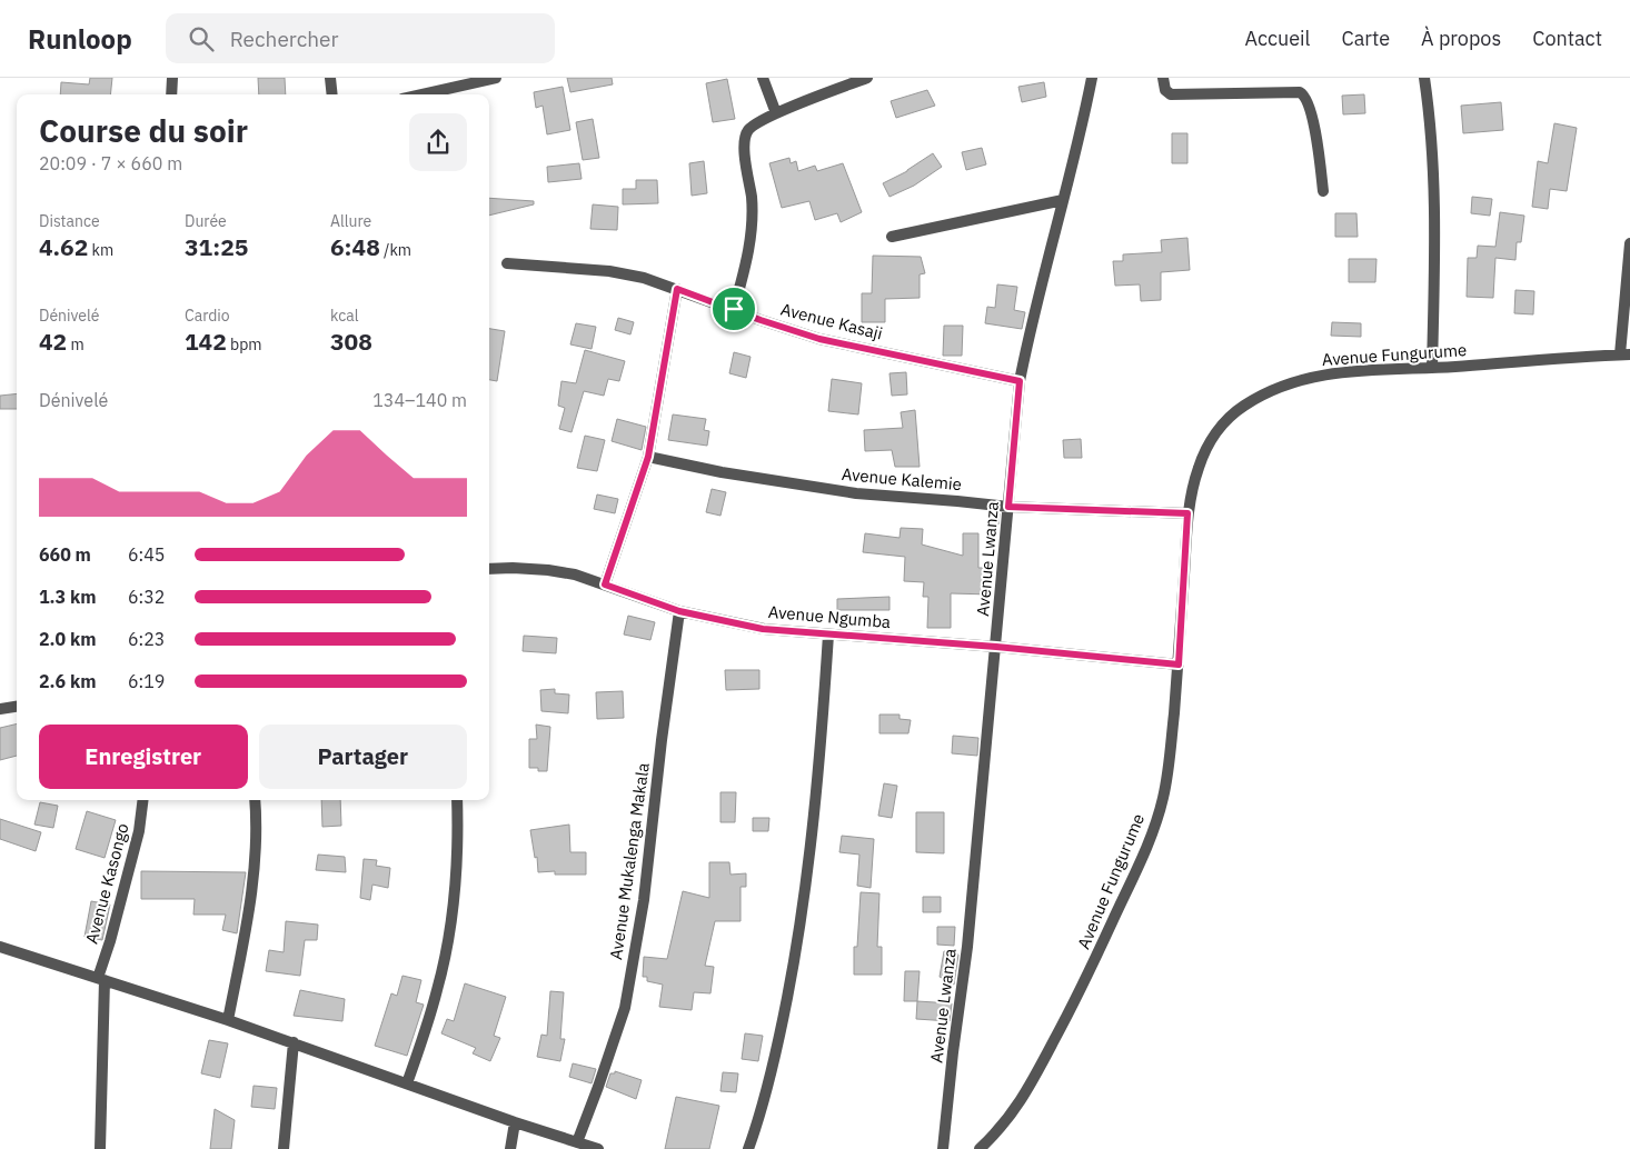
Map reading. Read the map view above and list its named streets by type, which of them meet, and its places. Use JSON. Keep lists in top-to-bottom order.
{
  "streets": {
    "street": [
      "Avenue Kasaji",
      "Avenue Fungurume",
      "Avenue Kalemie",
      "Avenue Lwanza",
      "Avenue Ngumba",
      "Avenue Mukalenga Makala",
      "Avenue Kasongo"
    ]
  },
  "crossings": [
    ["Avenue Kasaji", "Avenue Lwanza"],
    ["Avenue Fungurume", "Avenue Kalemie"],
    ["Avenue Fungurume", "Avenue Ngumba"],
    ["Avenue Kalemie", "Avenue Lwanza"],
    ["Avenue Lwanza", "Avenue Ngumba"],
    ["Avenue Ngumba", "Avenue Mukalenga Makala"]
  ],
  "page": {
    "header": "Runloop",
    "search": "Rechercher",
    "nav": [
      "Accueil",
      "Carte",
      "À propos",
      "Contact"
    ],
    "heading": ["Course du soir", "20:09 · 7 × 660 m"],
    "stats": [
      ["Distance", "4.62 km"],
      ["Durée", "31:25"],
      ["Allure", "6:48 /km"],
      ["Dénivelé", "42 m"],
      ["Cardio", "142 bpm"],
      ["kcal", "308"]
    ],
    "chart": ["Dénivelé", "134–140 m"],
    "list": [
      {
        "name": "660 m",
        "note": "6:45"
      },
      {
        "name": "1.3 km",
        "note": "6:32"
      },
      {
        "name": "2.0 km",
        "note": "6:23"
      },
      {
        "name": "2.6 km",
        "note": "6:19"
      }
    ],
    "buttons": ["Enregistrer", "Partager"]
  }
}
